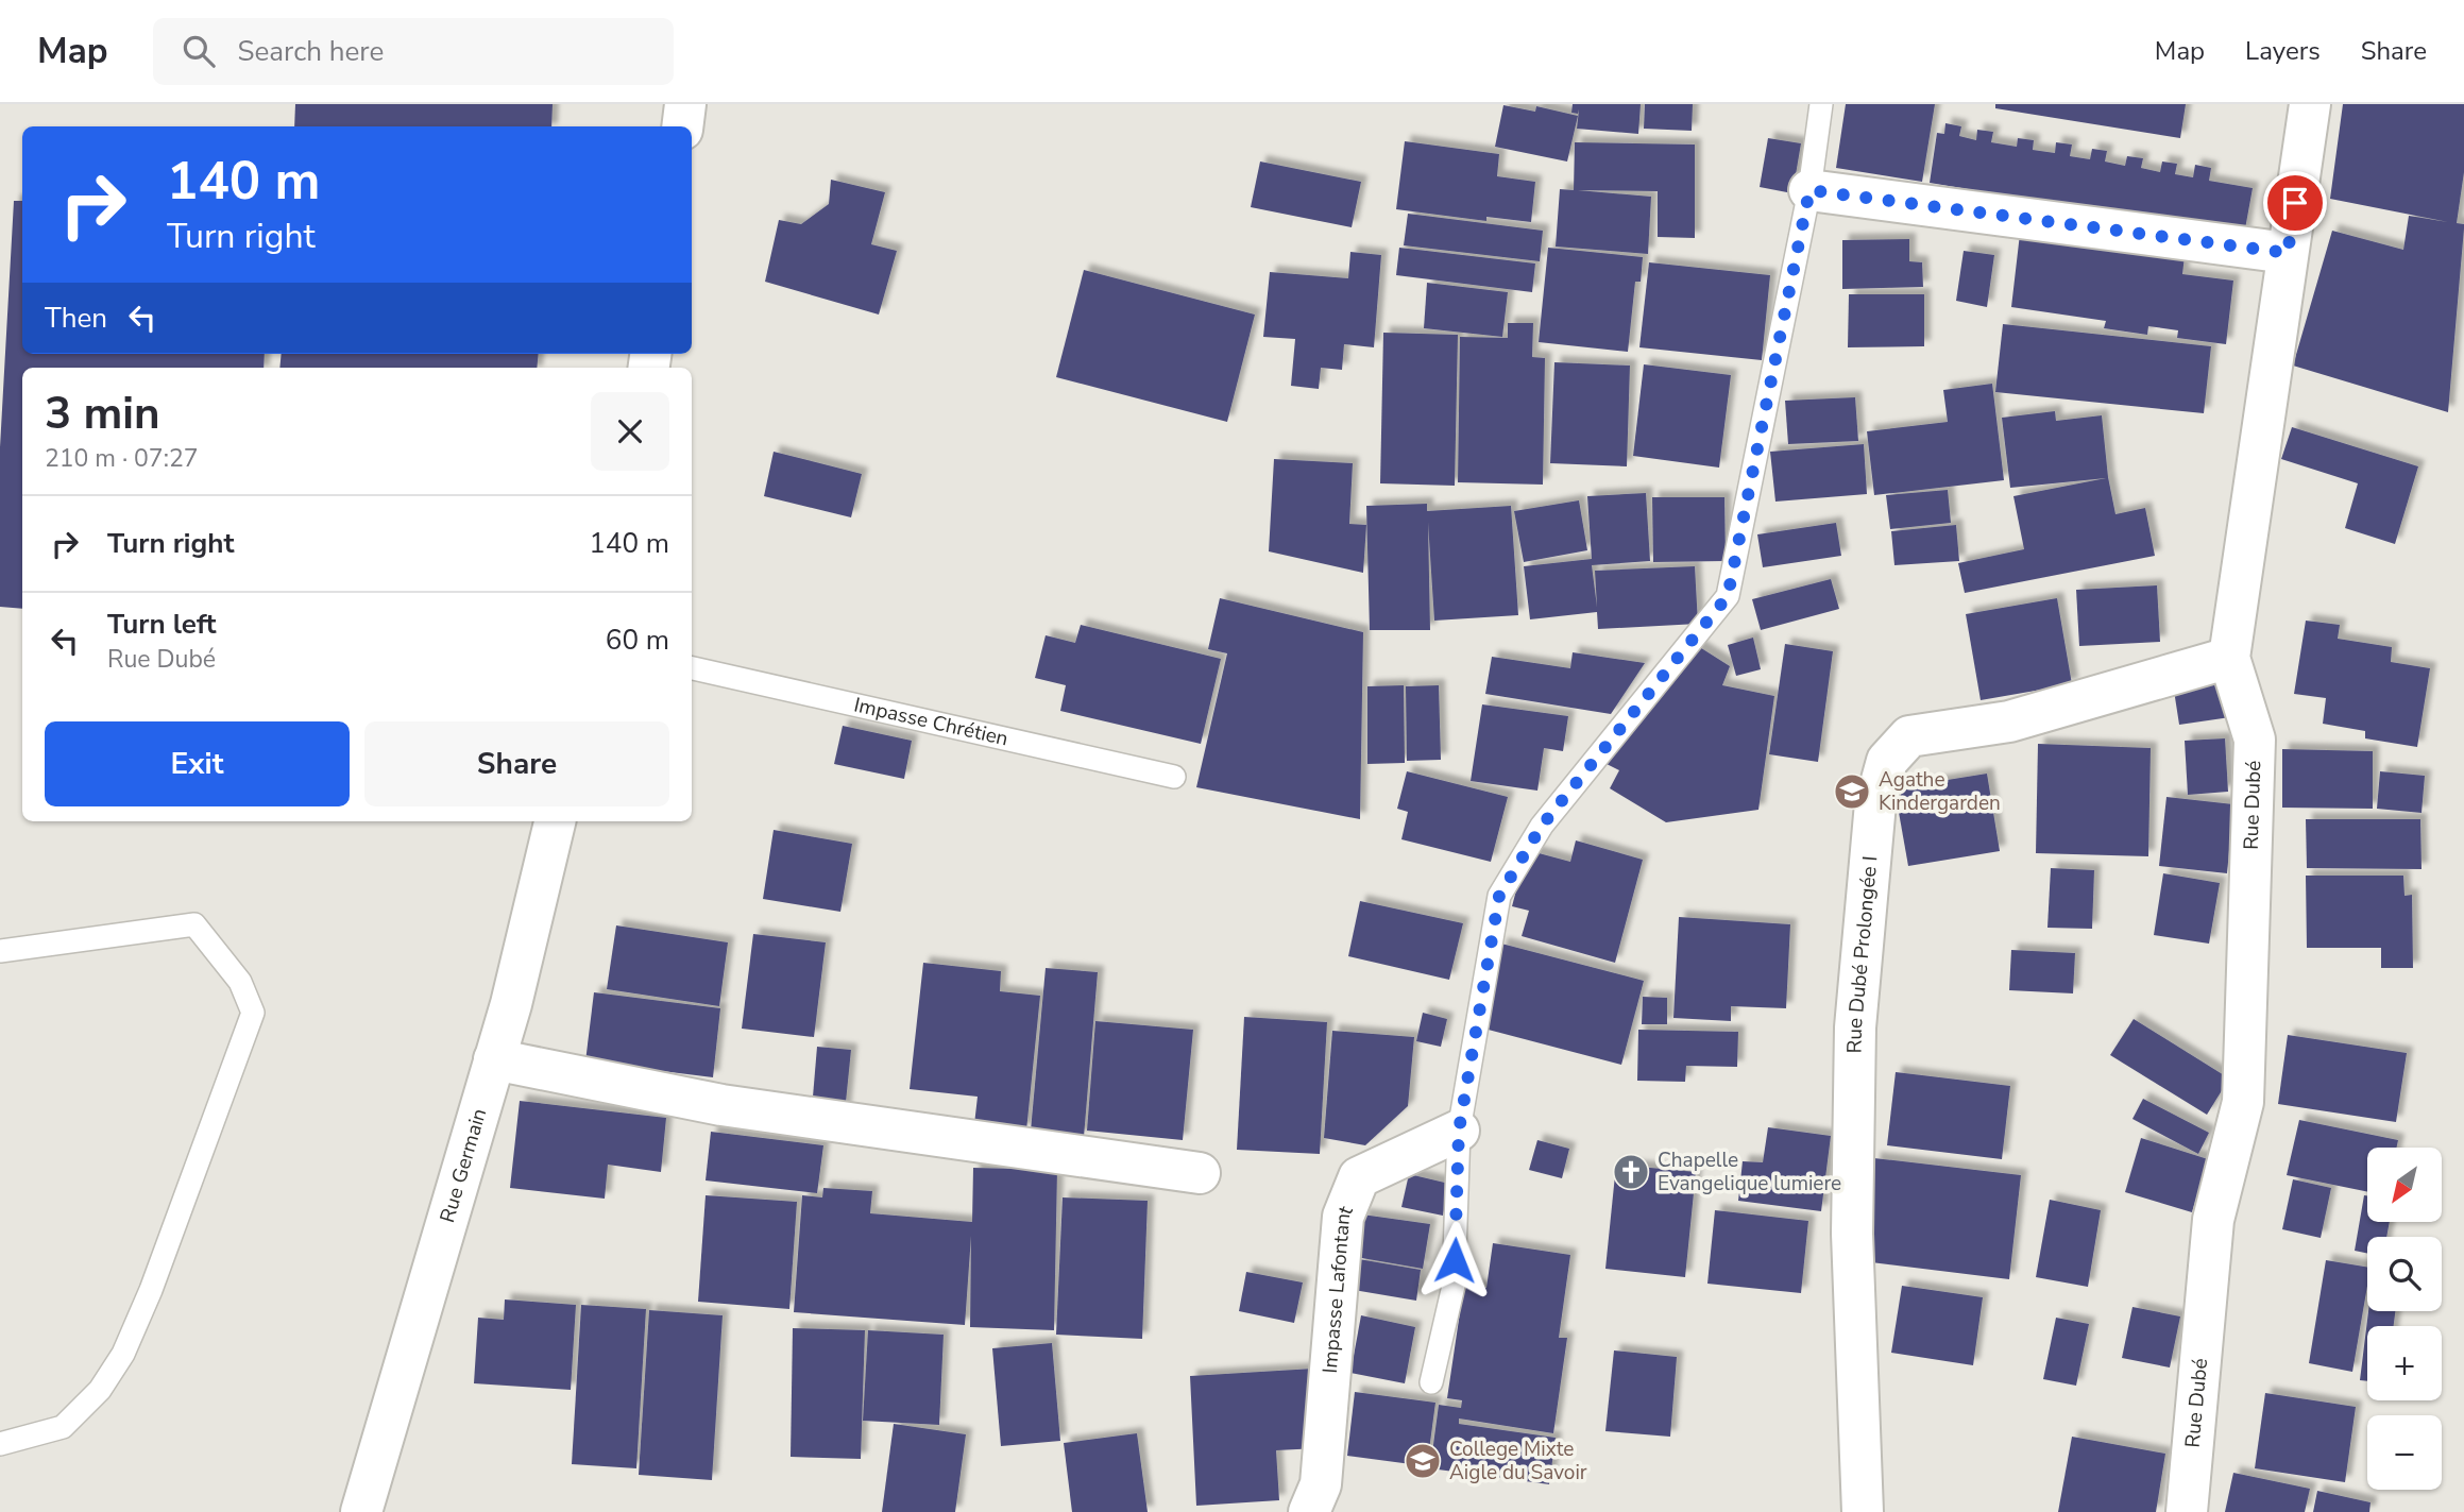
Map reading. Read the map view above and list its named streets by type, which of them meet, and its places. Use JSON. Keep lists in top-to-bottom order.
{
  "streets": {
    "street": [
      "Rue Dubé",
      "Rue Dubé Prolongée I",
      "Rue Germain",
      "Impasse Lafontant"
    ],
    "lane": ["Impasse Chrétien"]
  },
  "crossings": [
    ["Rue Dubé", "Rue Dubé Prolongée I"]
  ],
  "places": {
    "school or university": ["Agathe Kindergarden", "College Mixte Aigle du Savoir"],
    "church": ["Chapelle Evangelique lumiere"]
  },
  "north": "bottom left",
  "page": {
    "header": "Map",
    "search": "Search here",
    "nav": ["Map", "Layers", "Share"],
    "turn": ["140 m", "Turn right"],
    "then": "Then",
    "heading": ["3 min", "210 m · 07:27"],
    "list": [
      {
        "name": "Turn right",
        "value": "140 m"
      },
      {
        "name": "Turn left",
        "note": "Rue Dubé",
        "value": "60 m"
      }
    ],
    "buttons": ["Exit", "Share"],
    "map_buttons": ["+", "−"]
  }
}
